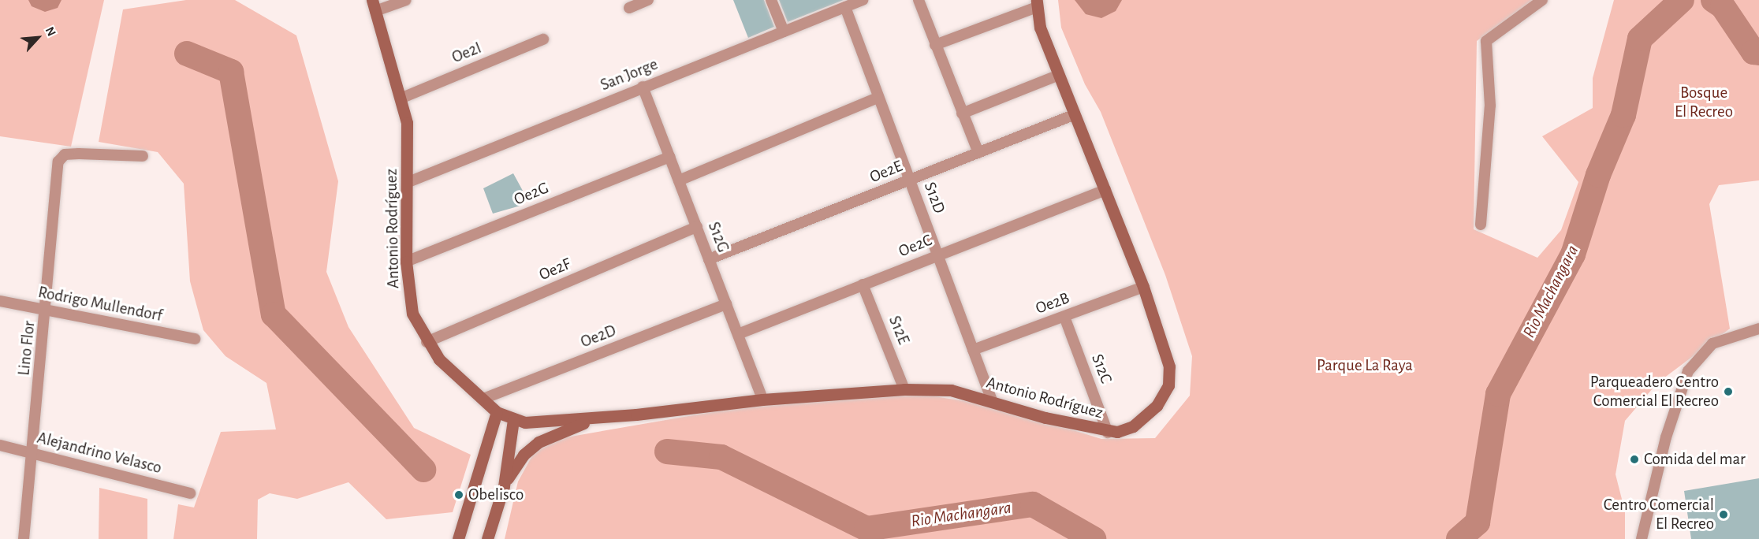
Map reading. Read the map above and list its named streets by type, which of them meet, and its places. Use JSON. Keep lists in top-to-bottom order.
{
  "streets": {
    "street": [
      "Oe2I",
      "San Jorge",
      "Oe2E",
      "Oe2G",
      "S12D",
      "Antonio Rodríguez",
      "S12G",
      "Oe2C",
      "Oe2F",
      "Oe2B",
      "Rodrigo Mullendorf",
      "S12E",
      "Oe2D",
      "Lino Flor",
      "S12C",
      "Alejandrino Velasco"
    ]
  },
  "crossings": [
    ["Oe2I", "Antonio Rodríguez"],
    ["San Jorge", "S12D"],
    ["San Jorge", "Antonio Rodríguez"],
    ["San Jorge", "S12G"],
    ["Oe2E", "S12D"],
    ["Oe2E", "Antonio Rodríguez"],
    ["Oe2E", "S12G"],
    ["Oe2G", "Antonio Rodríguez"],
    ["Oe2G", "S12G"],
    ["S12D", "Antonio Rodríguez"],
    ["S12D", "Oe2C"],
    ["S12D", "Oe2B"],
    ["Antonio Rodríguez", "S12G"],
    ["Antonio Rodríguez", "Oe2C"],
    ["Antonio Rodríguez", "Oe2F"],
    ["Antonio Rodríguez", "Oe2B"],
    ["Antonio Rodríguez", "S12E"],
    ["Antonio Rodríguez", "Oe2D"],
    ["Antonio Rodríguez", "S12C"],
    ["S12G", "Oe2C"],
    ["S12G", "Oe2F"],
    ["S12G", "Oe2D"],
    ["Oe2C", "S12E"],
    ["Oe2B", "S12C"],
    ["Rodrigo Mullendorf", "Lino Flor"],
    ["Lino Flor", "Alejandrino Velasco"]
  ],
  "water": ["Rio Machangara"],
  "parks": ["Bosque El Recreo", "Parque La Raya"],
  "places": [
    "Parqueadero Centro Comercial El Recreo",
    "Comida del mar",
    "Obelisco",
    "Centro Comercial El Recreo"
  ],
  "north": "top right"
}
